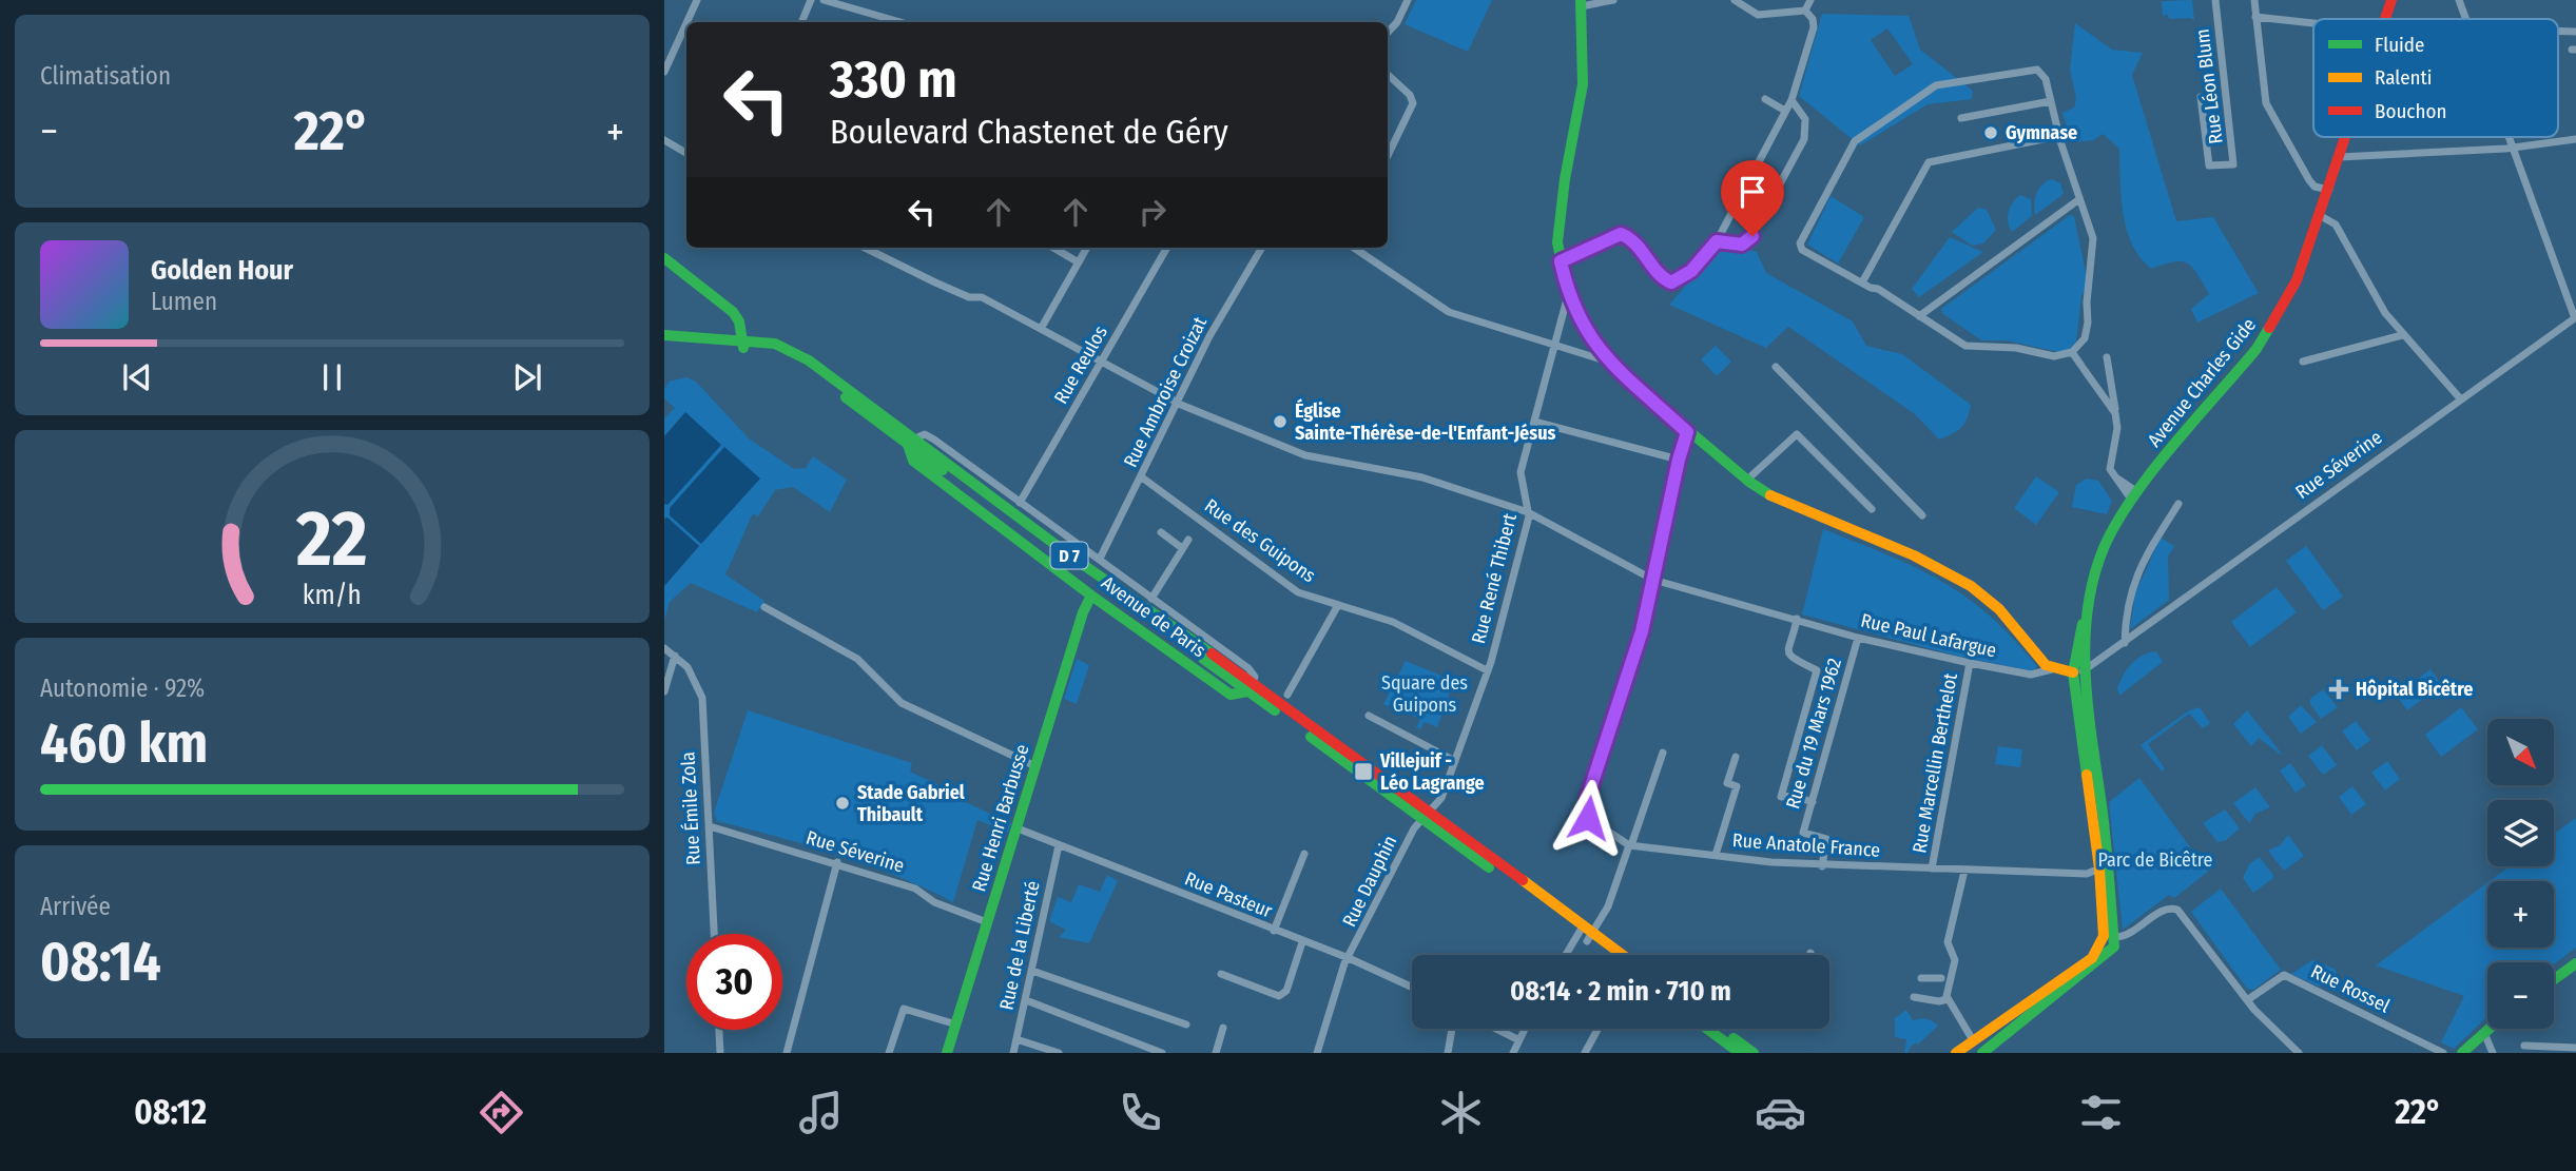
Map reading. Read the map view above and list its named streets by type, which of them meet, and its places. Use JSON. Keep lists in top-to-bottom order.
{
  "streets": {
    "main road": [
      "Avenue Charles Gide",
      "D 7",
      "Avenue de Paris",
      "Rue Henri Barbusse"
    ],
    "street": [
      "Rue Léon Blum",
      "Rue Reulos",
      "Rue Ambroise Croizat",
      "Rue Séverine",
      "Rue des Guipons",
      "Rue René Thibert",
      "Rue Paul Lafargue",
      "Rue du 19 Mars 1962",
      "Rue Marcellin Berthelot",
      "Rue Émile Zola",
      "Rue Anatole France",
      "Rue Dauphin",
      "Rue Pasteur",
      "Rue de la Liberté",
      "Rue Rossel"
    ]
  },
  "crossings": [
    ["Rue Reulos", "Avenue de Paris"],
    ["Rue Reulos", "Rue Paul Lafargue"],
    ["Avenue Charles Gide", "Rue Séverine"],
    ["Rue Ambroise Croizat", "Rue des Guipons"],
    ["Rue Ambroise Croizat", "Avenue de Paris"],
    ["Rue Ambroise Croizat", "Rue Paul Lafargue"],
    ["Rue Séverine", "Rue Émile Zola"],
    ["Rue Séverine", "Rue Henri Barbusse"],
    ["Rue des Guipons", "Rue René Thibert"],
    ["D 7", "Avenue de Paris"],
    ["Rue René Thibert", "Avenue de Paris"],
    ["Rue René Thibert", "Rue Paul Lafargue"],
    ["Rue René Thibert", "Rue Dauphin"],
    ["Avenue de Paris", "Rue Henri Barbusse"],
    ["Avenue de Paris", "Rue Dauphin"],
    ["Rue Paul Lafargue", "Rue du 19 Mars 1962"],
    ["Rue Paul Lafargue", "Rue Marcellin Berthelot"],
    ["Rue du 19 Mars 1962", "Rue Anatole France"],
    ["Rue Marcellin Berthelot", "Rue Anatole France"],
    ["Rue Henri Barbusse", "Rue Pasteur"],
    ["Rue Dauphin", "Rue Pasteur"],
    ["Rue Pasteur", "Rue de la Liberté"]
  ],
  "parks": ["Square des Guipons", "Parc de Bicêtre"],
  "places": {
    "other": ["Gymnase", "Église Sainte-Thérèse-de-l'Enfant-Jésus", "Stade Gabriel Thibault"],
    "health": ["Hôpital Bicêtre"],
    "transit": ["Villejuif - Léo Lagrange"]
  },
  "legend": ["Fluide", "Ralenti", "Bouchon"],
  "north": "bottom right",
  "page": {
    "tile": [
      "Climatisation",
      ["Autonomie · 92%", "460 km"],
      ["Arrivée", "08:14"]
    ],
    "turn": ["330 m", "Boulevard Chastenet de Géry"],
    "heat": ["−", "22°", "+"],
    "song": ["Golden Hour", "Lumen"],
    "map_buttons": ["+", "−"],
    "limit": "30",
    "trip": "08:14 · 2 min · 710 m",
    "tabs": ["08:12", "22°"],
    "gauge": ["22", "km/h"]
  }
}
